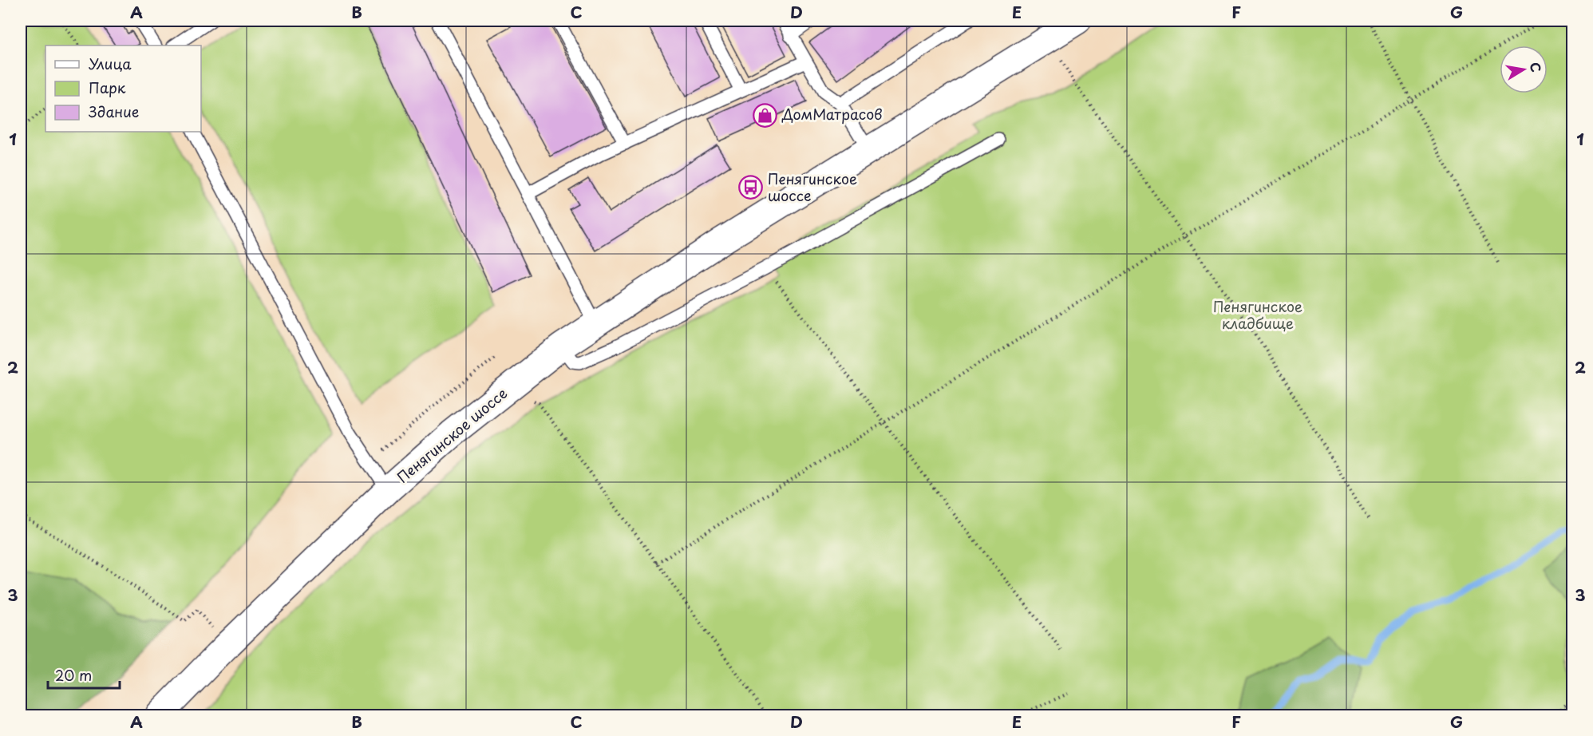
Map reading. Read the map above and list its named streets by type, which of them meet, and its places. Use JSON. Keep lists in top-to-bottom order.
{
  "streets": {
    "main road": ["Пенягинское шоссе"]
  },
  "parks": ["Пенягинское кладбище"],
  "places": {
    "shop": ["ДомМатрасов"],
    "bus stop": ["Пенягинское шоссе"]
  },
  "legend": ["Улица", "Парк", "Здание"],
  "scale_bar": "20 m",
  "north": "right",
  "grid": {
    "columns": [
      "A",
      "B",
      "C",
      "D",
      "E",
      "F",
      "G"
    ],
    "rows": ["1", "2", "3"]
  }
}
